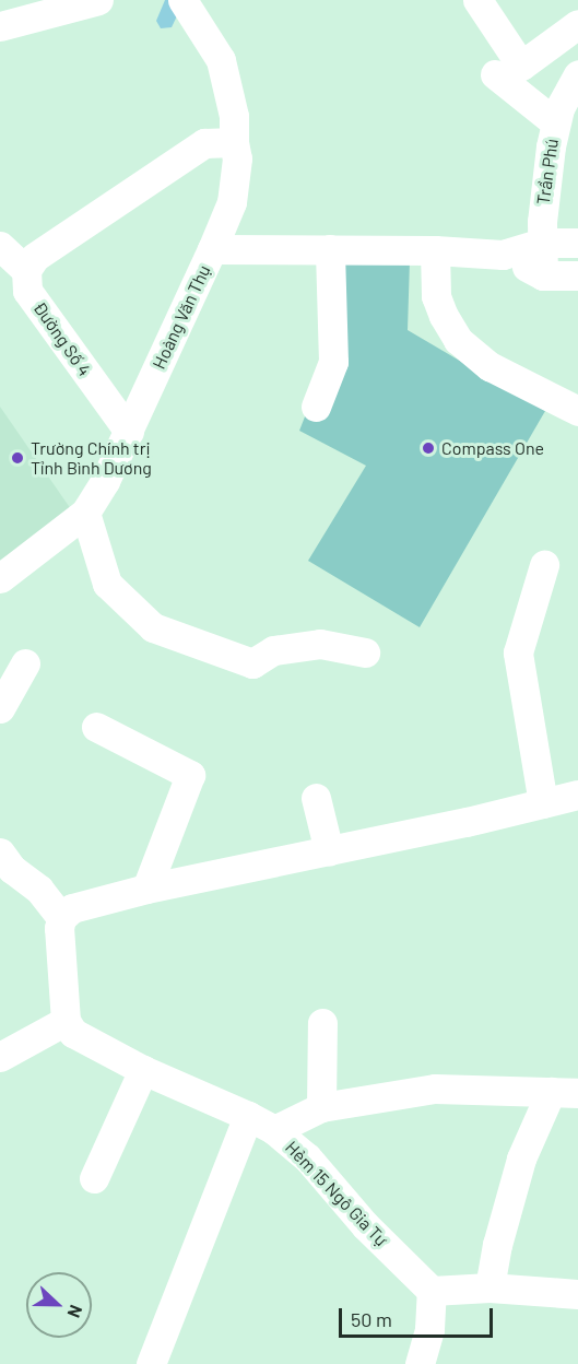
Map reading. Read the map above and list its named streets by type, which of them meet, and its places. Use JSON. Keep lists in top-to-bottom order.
{
  "streets": {
    "street": [
      "Trần Phú",
      "Hoàng Văn Thụ",
      "Đường Số 4",
      "Hẻm 15 Ngô Gia Tự"
    ]
  },
  "crossings": [
    ["Trần Phú", "Hoàng Văn Thụ"],
    ["Hoàng Văn Thụ", "Đường Số 4"]
  ],
  "places": ["Compass One", "Trường Chính trị Tỉnh Bình Dương"],
  "scale_bar": "50 m",
  "north": "right"
}
